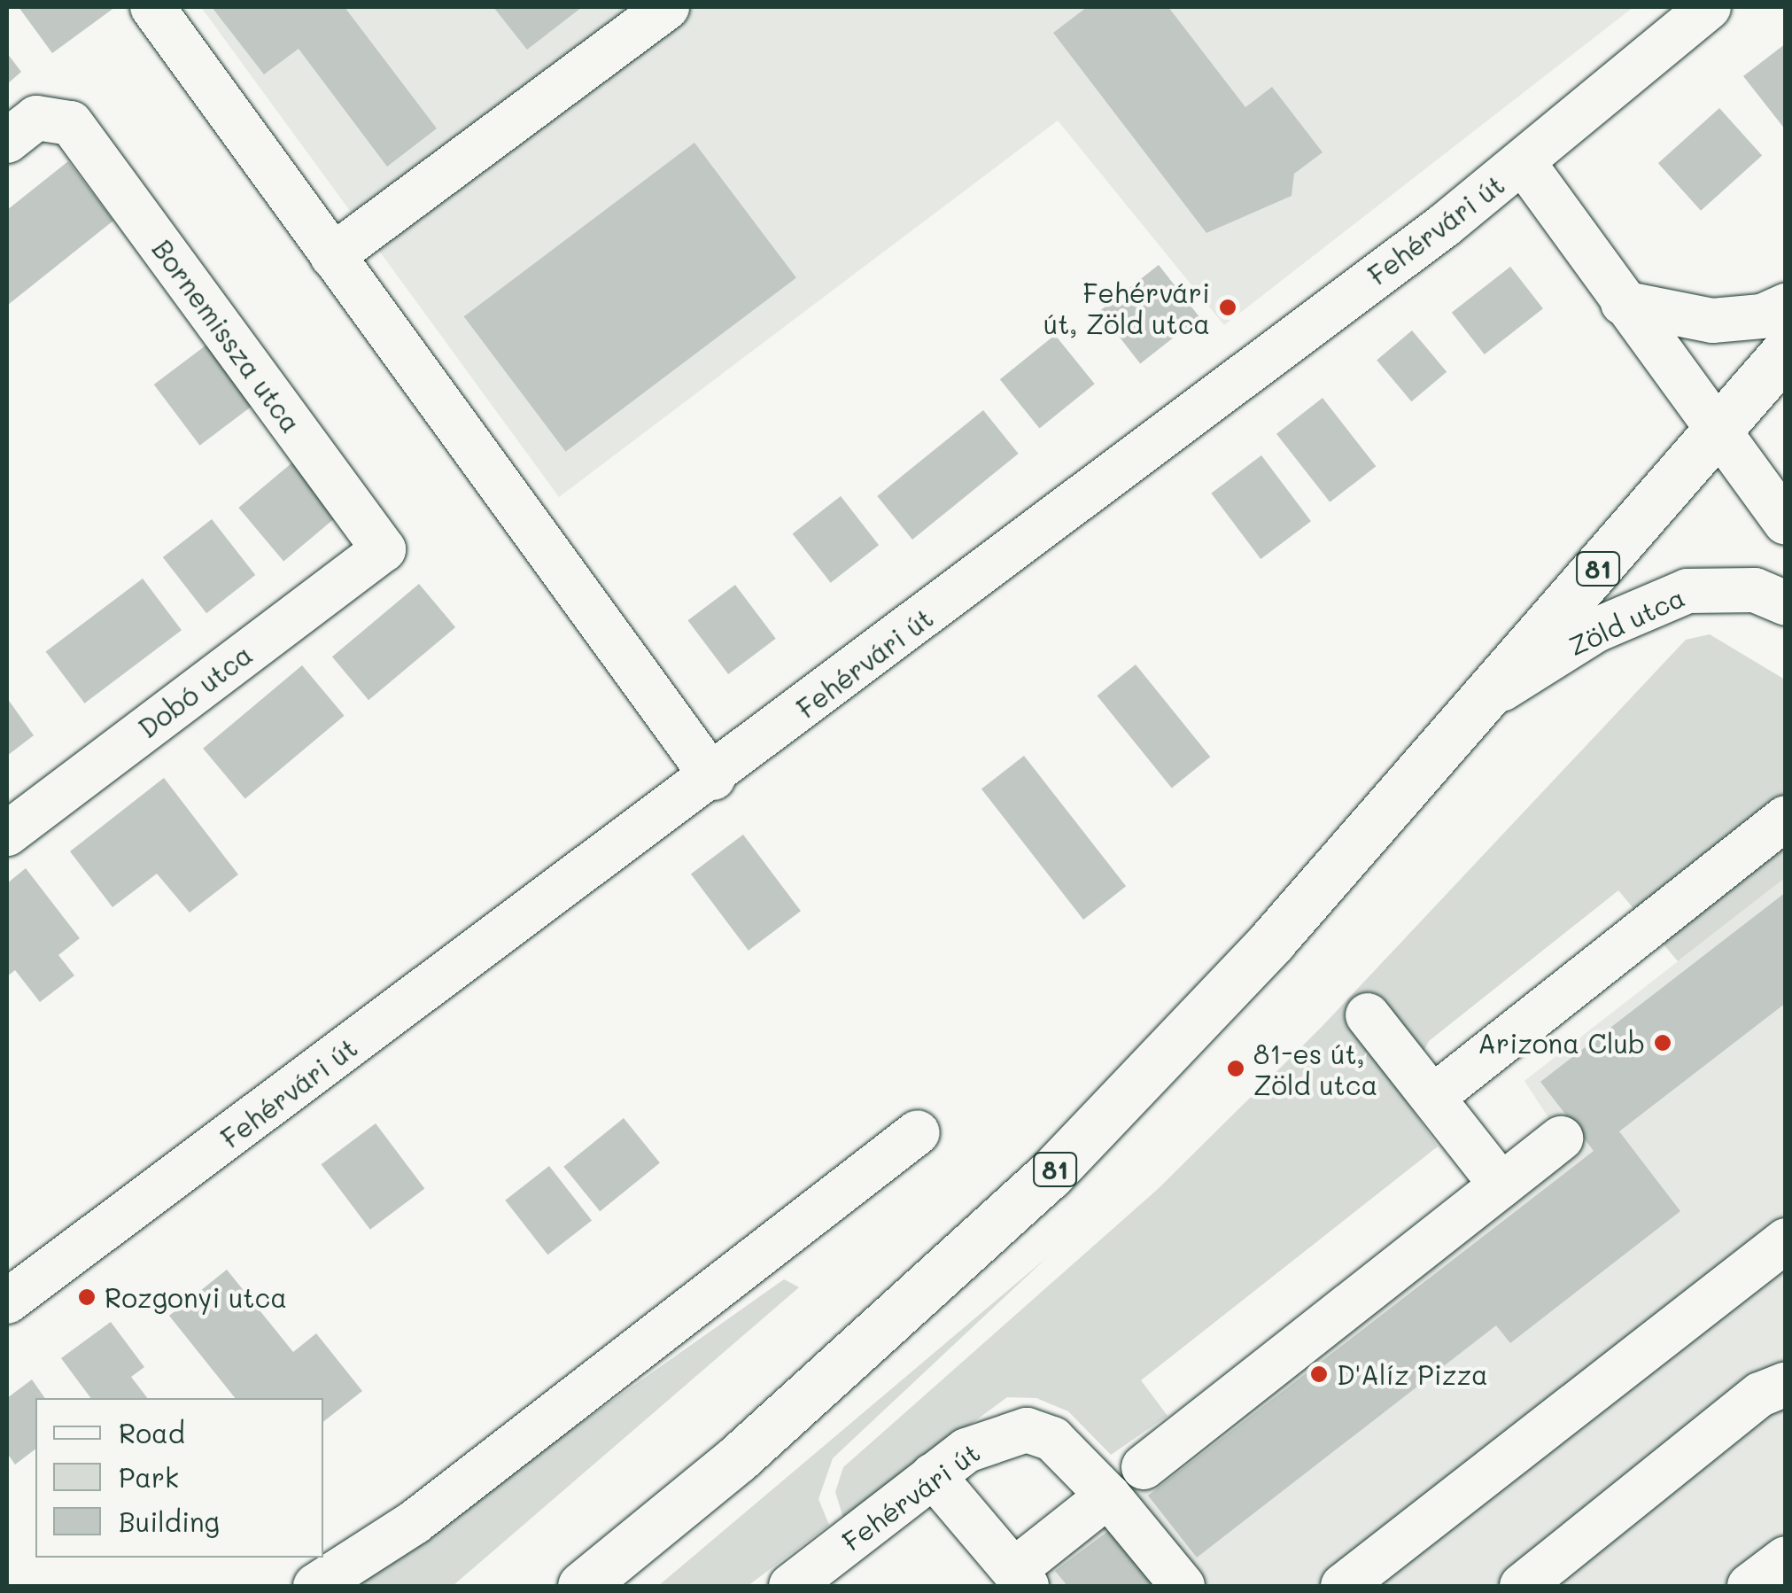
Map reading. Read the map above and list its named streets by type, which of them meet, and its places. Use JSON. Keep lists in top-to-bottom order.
{
  "streets": {
    "main road": ["81"],
    "street": [
      "Fehérvári út",
      "Bornemissza utca",
      "Zöld utca",
      "Dobó utca"
    ]
  },
  "crossings": [
    ["Bornemissza utca", "Dobó utca"],
    ["81", "Zöld utca"]
  ],
  "places": [
    "Fehérvári út, Zöld utca",
    "Arizona Club",
    "81-es út, Zöld utca",
    "Rozgonyi utca",
    "D'Alíz Pizza"
  ],
  "legend": ["Road", "Park", "Building"]
}
